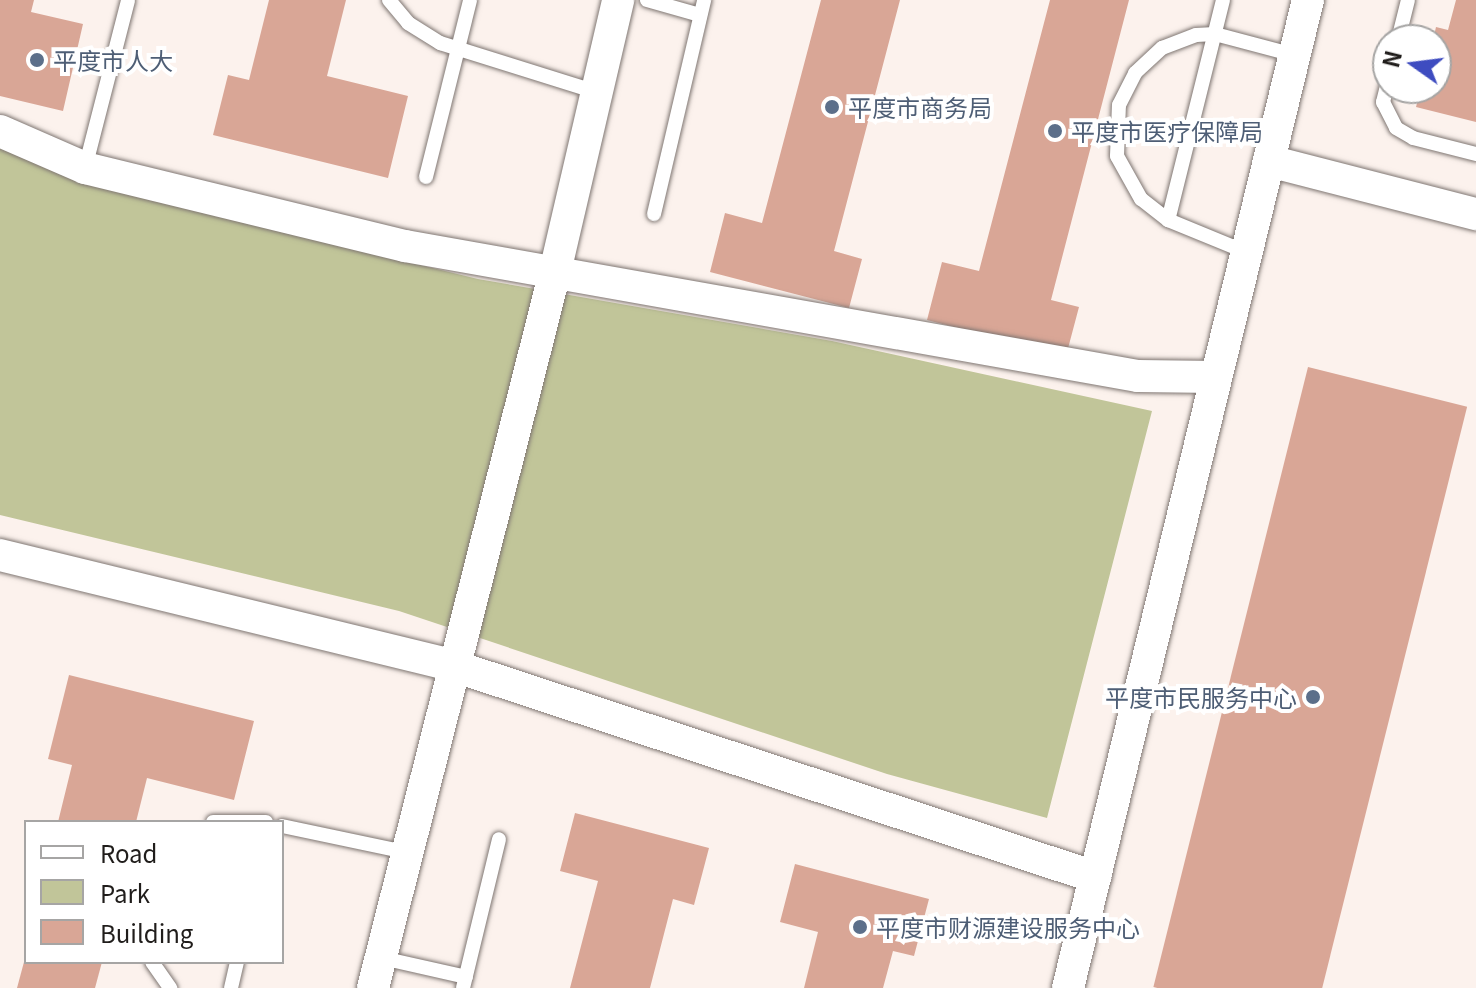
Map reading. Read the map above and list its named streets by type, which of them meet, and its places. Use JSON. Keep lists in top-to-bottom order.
{
  "places": [
    "平度市人大",
    "平度市商务局",
    "平度市医疗保障局",
    "平度市民服务中心",
    "平度市财源建设服务中心"
  ],
  "legend": ["Road", "Park", "Building"],
  "north": "left"
}
